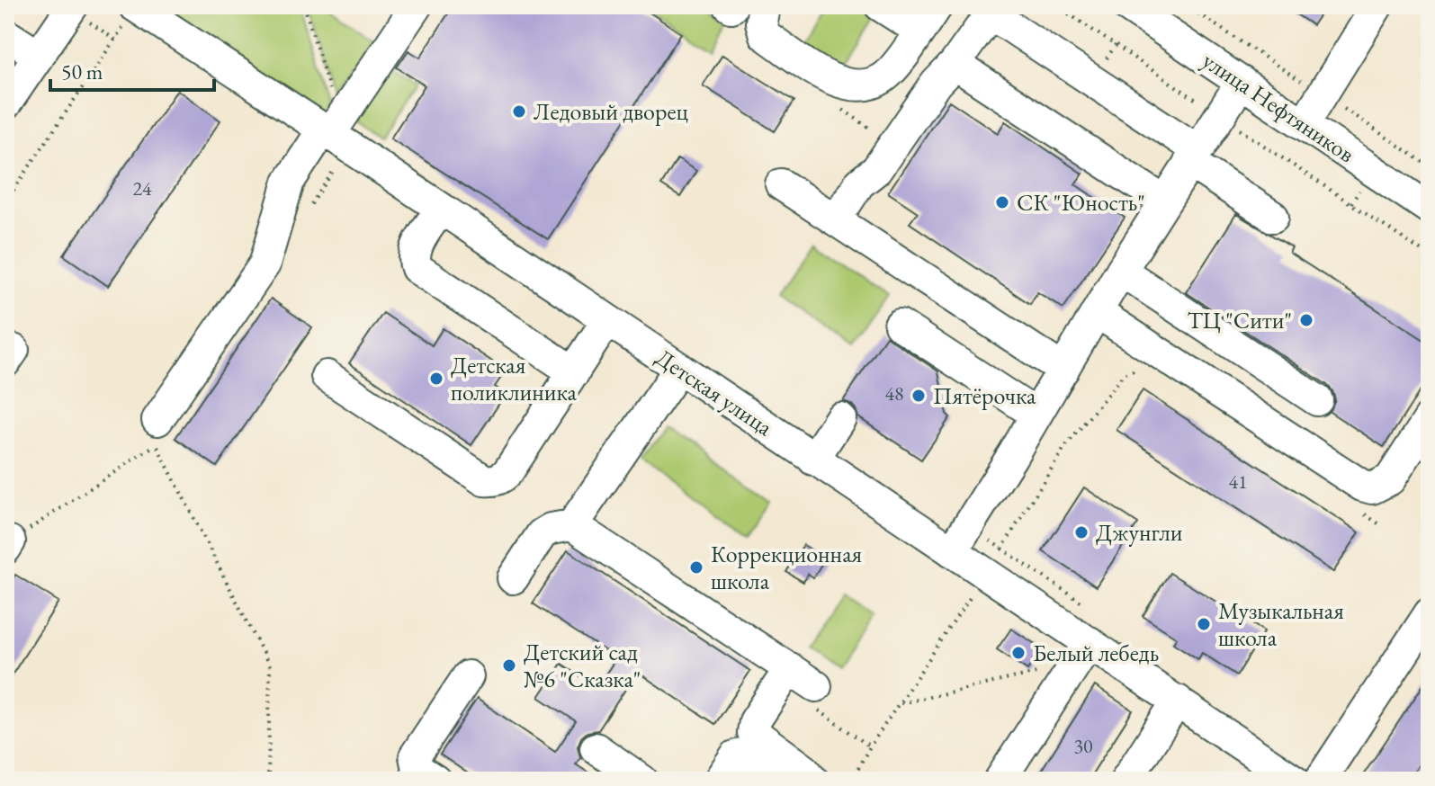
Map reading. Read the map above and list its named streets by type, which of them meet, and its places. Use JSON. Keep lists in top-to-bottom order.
{
  "streets": {
    "street": ["улица Нефтяников", "Детская улица"]
  },
  "places": [
    "Ледовый дворец",
    "СК \"Юность\"",
    "ТЦ \"Сити\"",
    "Детская поликлиника",
    "Пятёрочка",
    "Джунгли",
    "Коррекционная школа",
    "Музыкальная школа",
    "Белый лебедь",
    "Детский сад №6 \"Сказка\""
  ],
  "house_numbers": [
    "24",
    "48",
    "41",
    "30"
  ],
  "scale_bar": "50 m"
}
